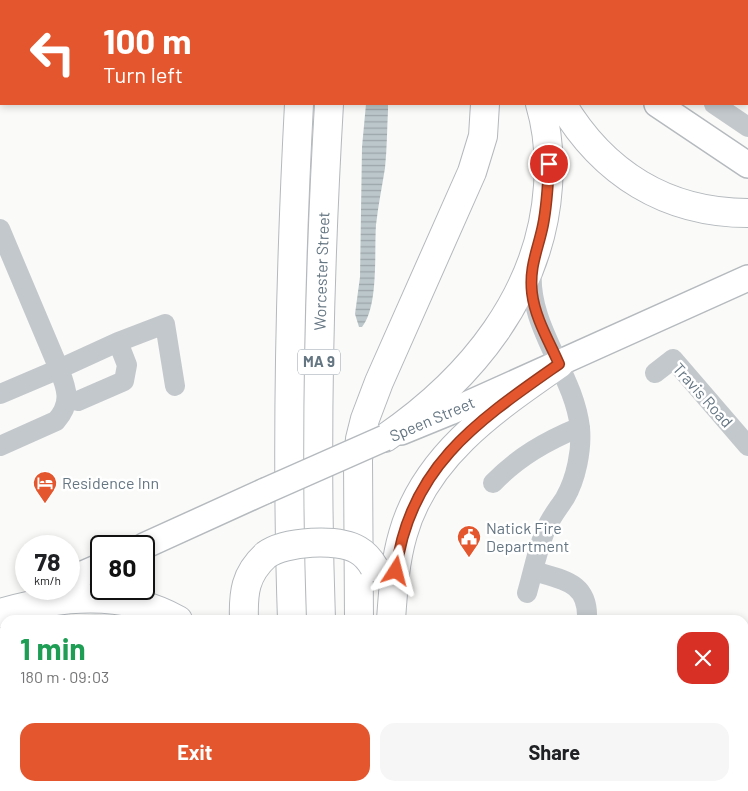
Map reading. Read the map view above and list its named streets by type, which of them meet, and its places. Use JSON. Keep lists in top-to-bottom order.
{
  "streets": {
    "highway": ["Worcester Street", "MA 9"],
    "main road": ["Speen Street"],
    "street": ["Travis Road"]
  },
  "places": {
    "hotel": ["Residence Inn"],
    "public building": ["Natick Fire Department"]
  },
  "page": {
    "turn": ["100 m", "Turn left"],
    "speed": "78 km/h",
    "limit": "80",
    "heading": ["1 min", "180 m · 09:03"],
    "buttons": ["Exit", "Share"]
  }
}
